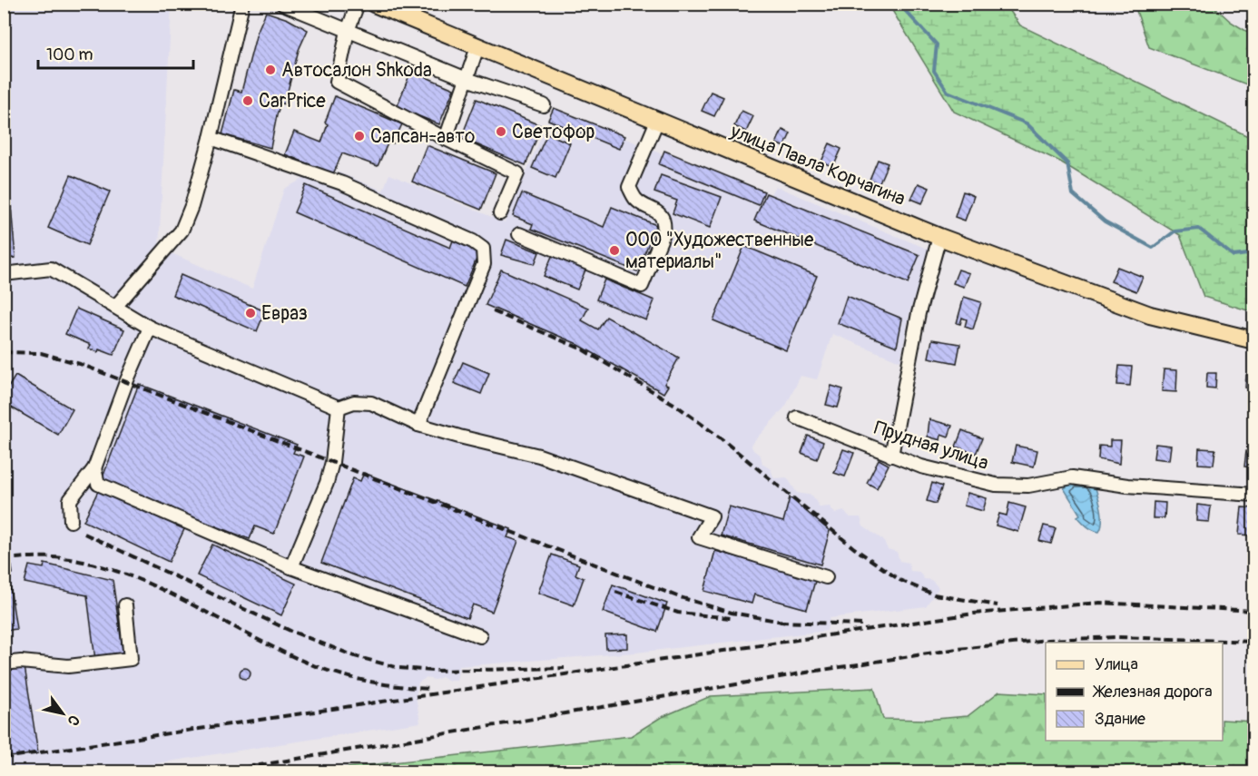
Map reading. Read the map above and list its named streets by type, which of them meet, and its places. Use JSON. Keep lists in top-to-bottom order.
{
  "streets": {
    "main road": ["улица Павла Корчагина"],
    "street": ["Прудная улица"]
  },
  "places": [
    "Автосалон Shkoda",
    "CarPrice",
    "Светофор",
    "Сапсан-авто",
    "ООО \"Художественные материалы\"",
    "Евраз"
  ],
  "legend": ["Улица", "Железная дорога", "Здание"],
  "scale_bar": "100 m",
  "north": "bottom right"
}
